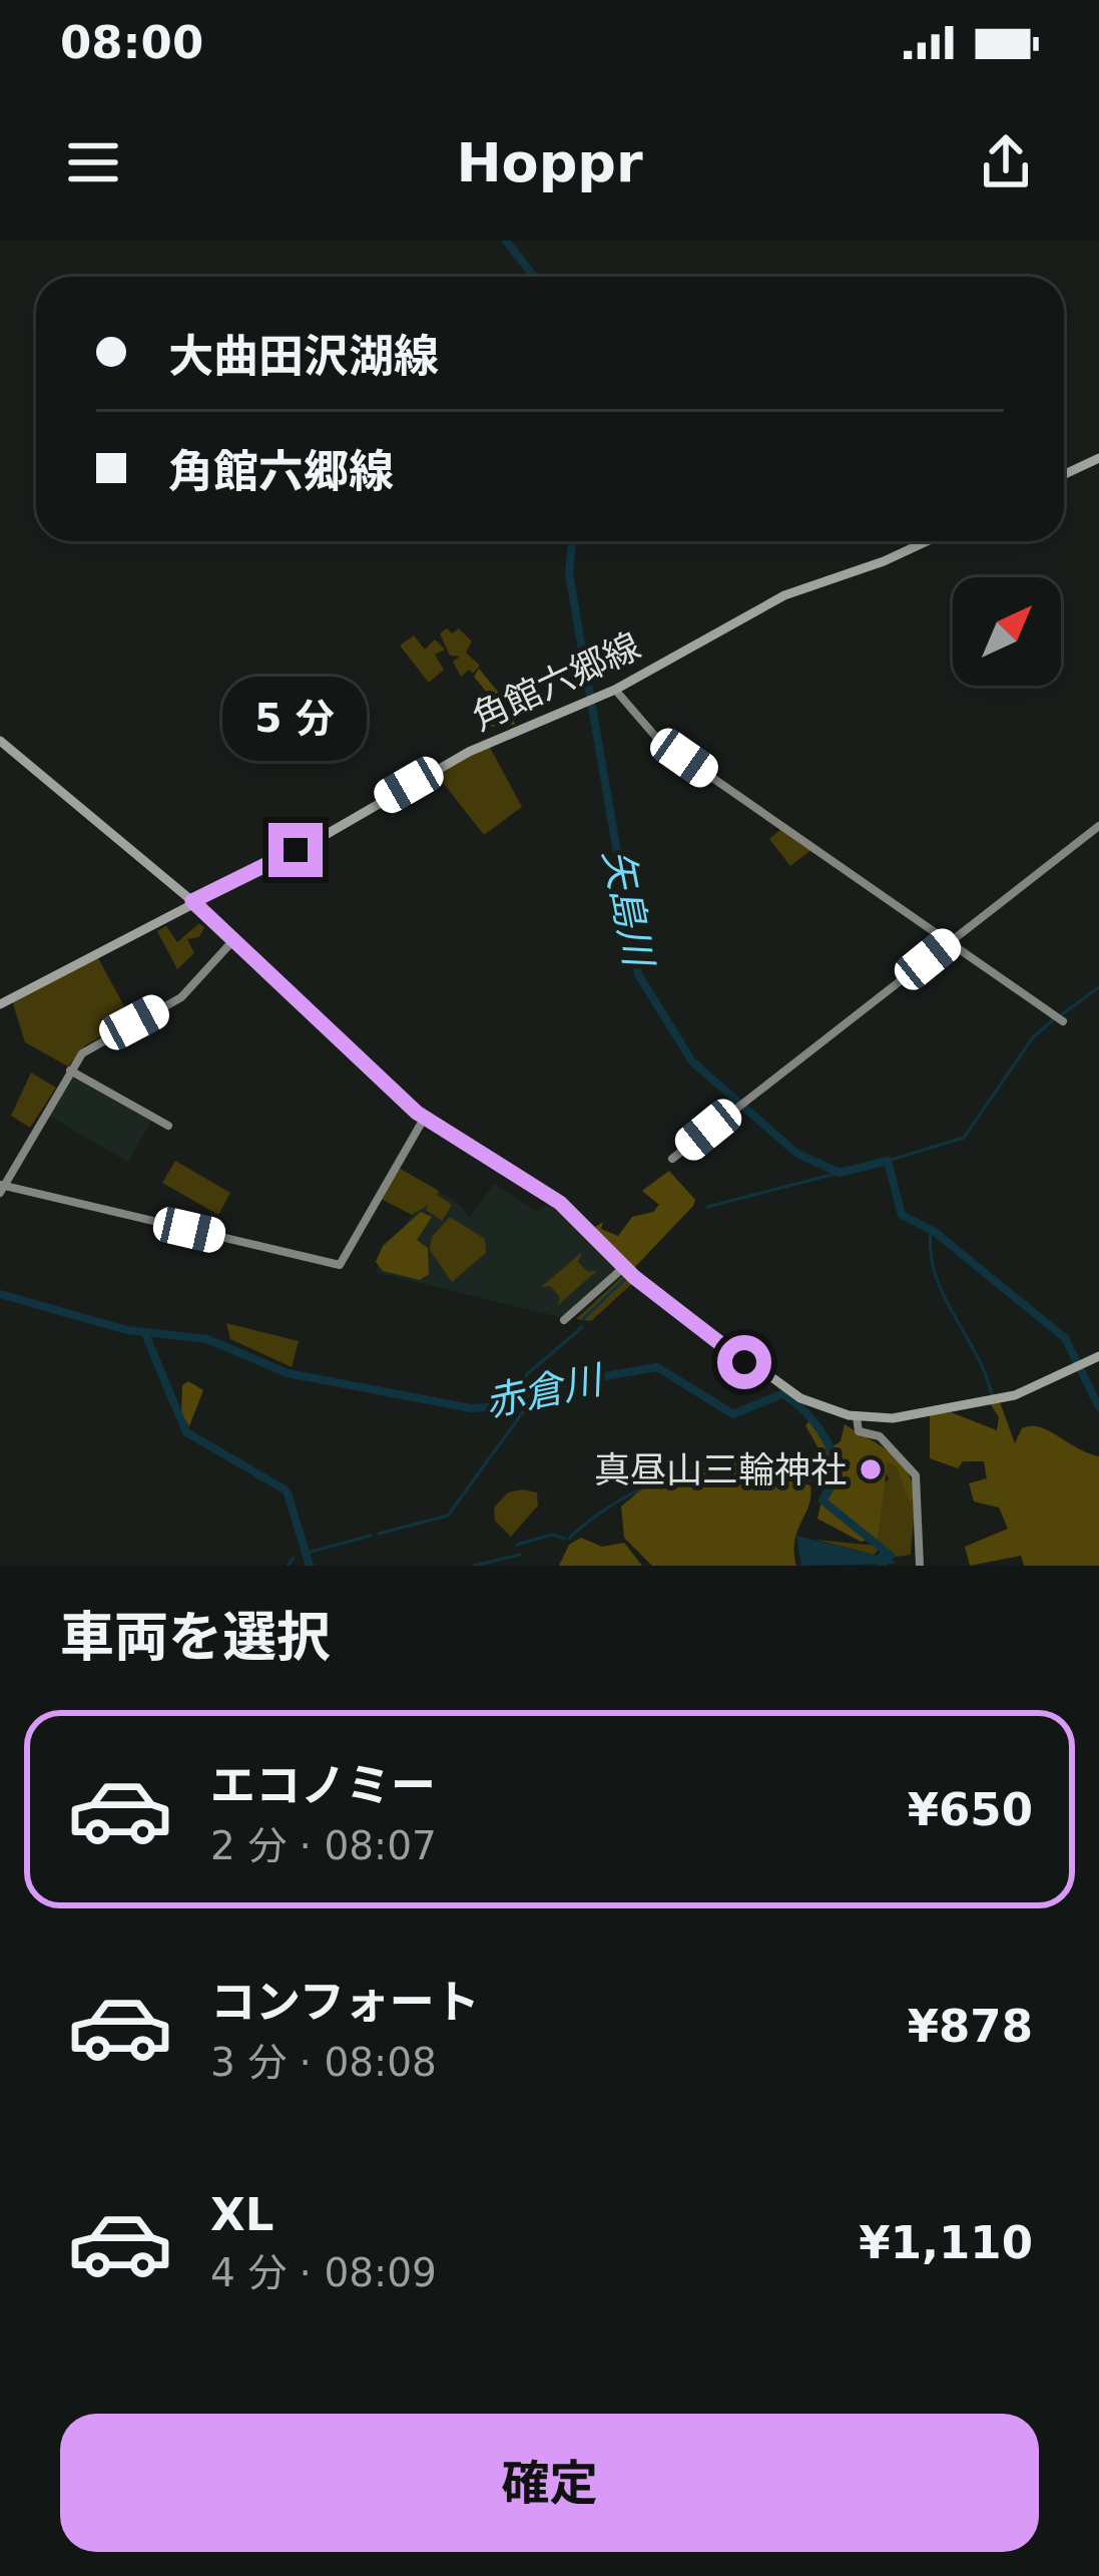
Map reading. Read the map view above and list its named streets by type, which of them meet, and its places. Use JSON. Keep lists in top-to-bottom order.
{
  "streets": {
    "main road": ["角館六郷線"]
  },
  "water": ["矢島川", "赤倉川"],
  "places": ["真昼山三輪神社"],
  "north": "top right",
  "page": {
    "status": "08:00",
    "header": "Hoppr",
    "banner": ["大曲田沢湖線", "角館六郷線"],
    "bubble": "5 分",
    "heading": "車両を選択",
    "list": [
      {
        "name": "エコノミー",
        "note": "2 分 · 08:07",
        "value": "¥650"
      },
      {
        "name": "コンフォート",
        "note": "3 分 · 08:08",
        "value": "¥878"
      },
      {
        "name": "XL",
        "note": "4 分 · 08:09",
        "value": "¥1,110"
      }
    ],
    "buttons": "確定"
  }
}
